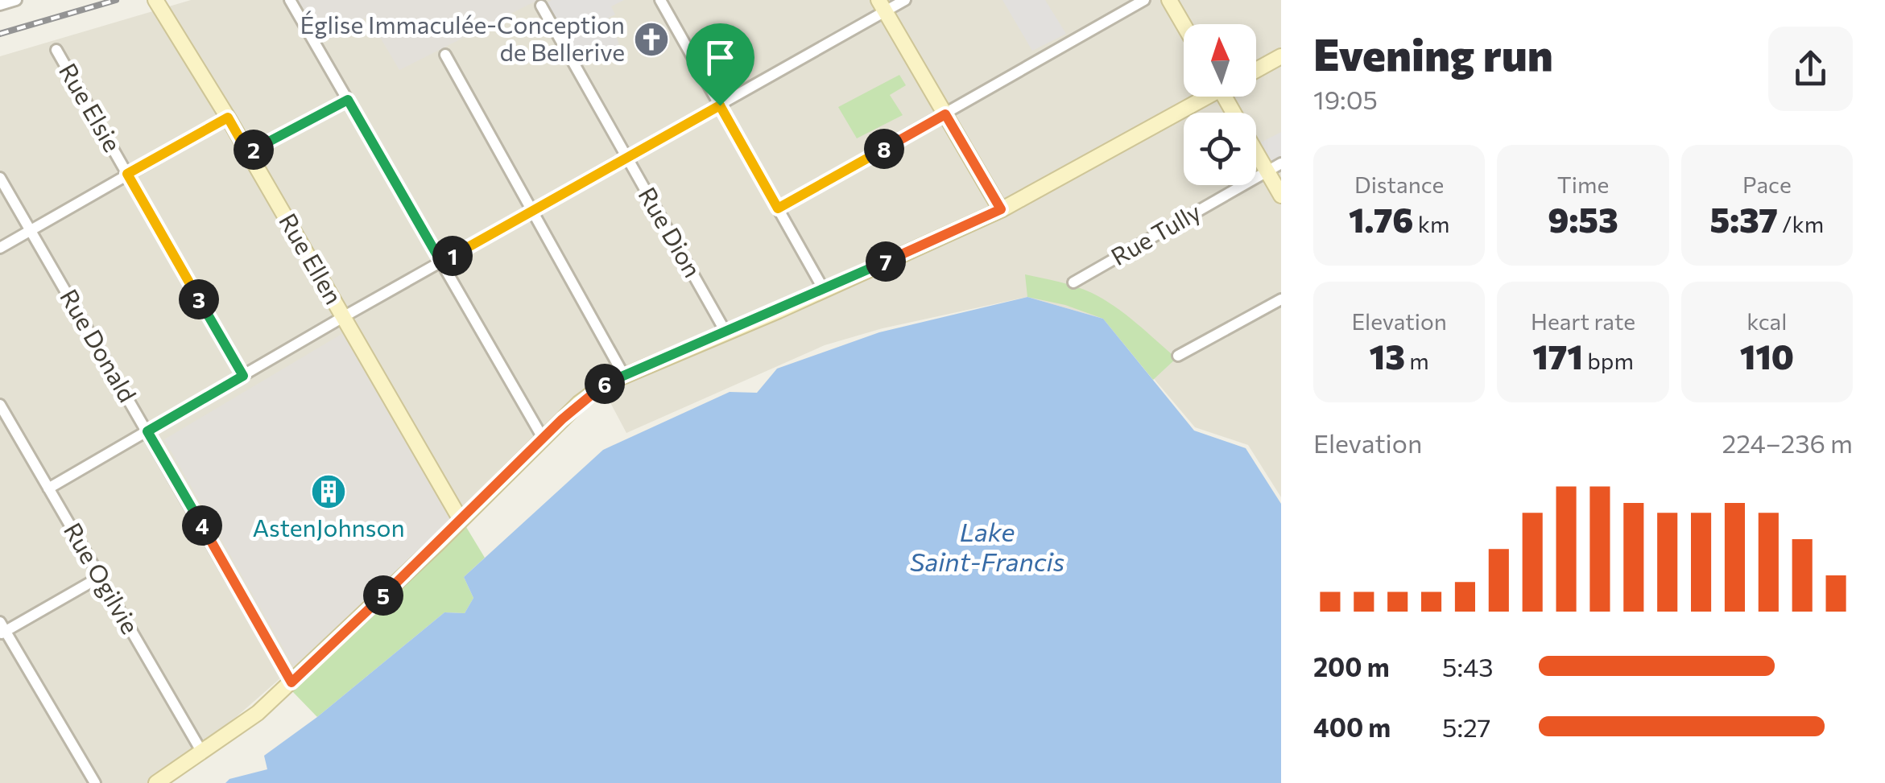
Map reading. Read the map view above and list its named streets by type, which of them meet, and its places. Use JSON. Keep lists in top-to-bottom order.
{
  "streets": {
    "street": [
      "Rue Elsie",
      "Rue Dion",
      "Rue Tully",
      "Rue Ellen",
      "Rue Donald",
      "Rue Ogilvie"
    ]
  },
  "water": ["Lake Saint-Francis"],
  "places": {
    "church": ["Église Immaculée-Conception de Bellerive"],
    "building": ["AstenJohnson"]
  },
  "north": "top",
  "page": {
    "heading": ["Evening run", "19:05"],
    "pins": [
      "8",
      "2",
      "1",
      "7",
      "3",
      "6",
      "4",
      "5"
    ],
    "stats": [
      ["Distance", "1.76 km"],
      ["Time", "9:53"],
      ["Pace", "5:37 /km"],
      ["Elevation", "13 m"],
      ["Heart rate", "171 bpm"],
      ["kcal", "110"]
    ],
    "chart": ["Elevation", "224–236 m"],
    "list": [
      {
        "name": "200 m",
        "note": "5:43"
      },
      {
        "name": "400 m",
        "note": "5:27"
      }
    ]
  }
}
